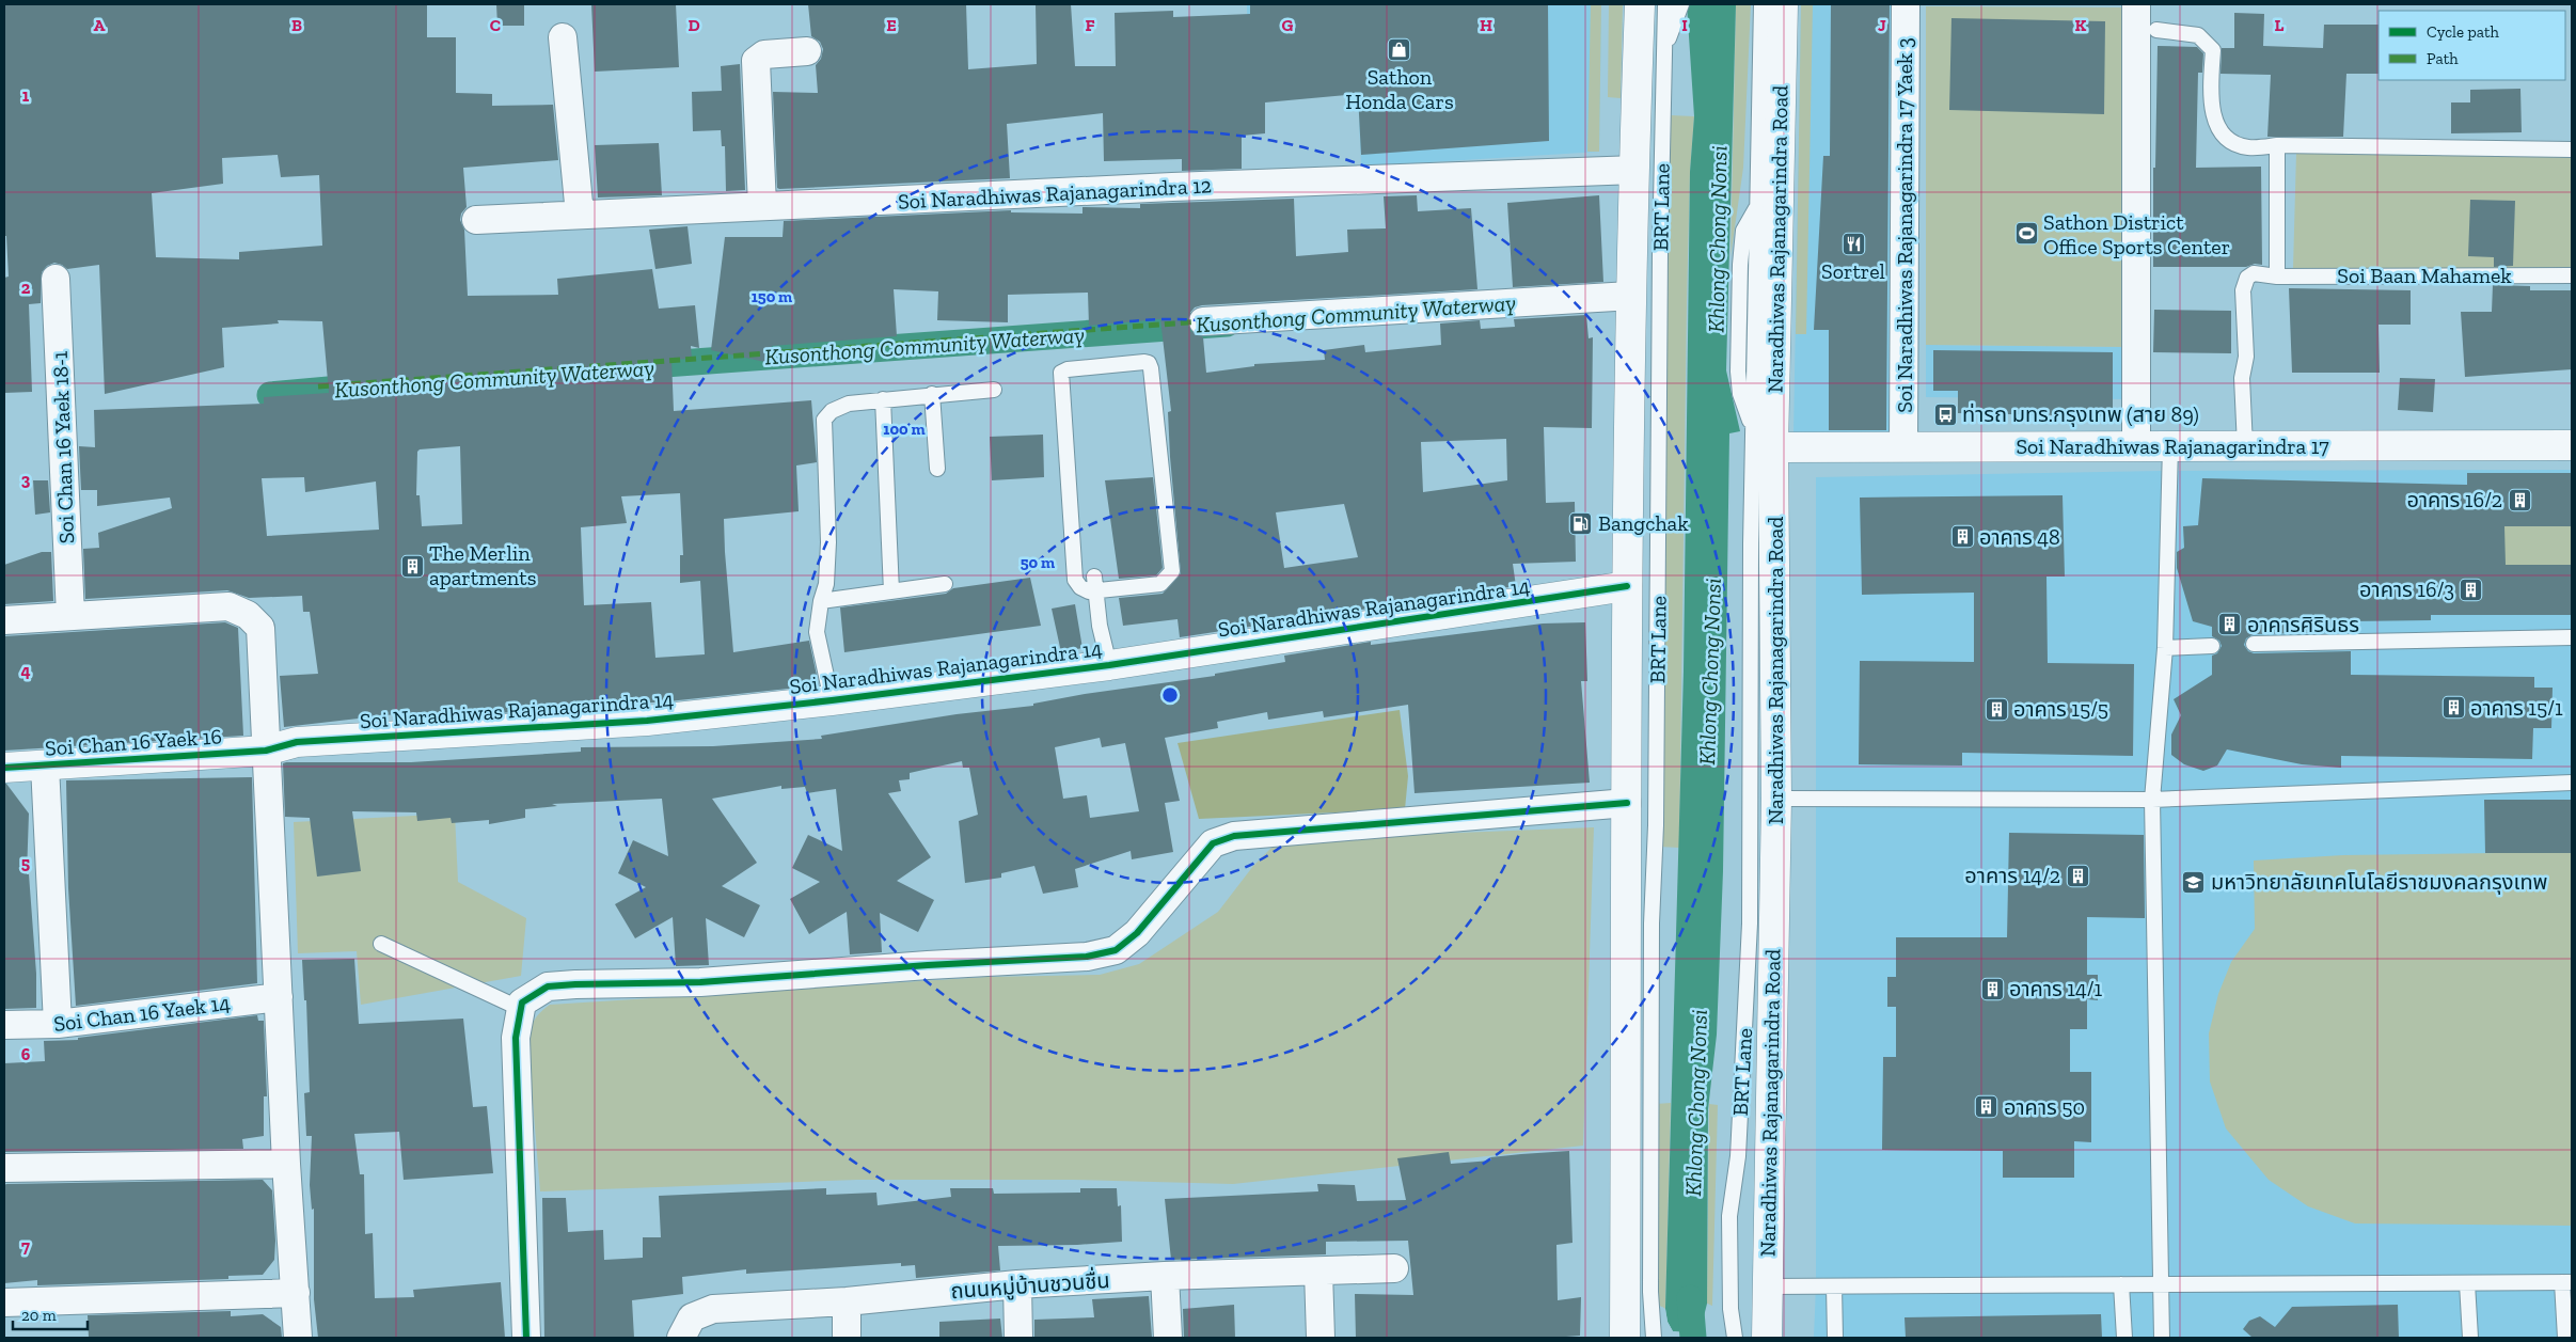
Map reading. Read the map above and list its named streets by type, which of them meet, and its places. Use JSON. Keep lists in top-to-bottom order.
{
  "streets": {
    "main road": [
      "Naradhiwas Rajanagarindra Road",
      "Soi Naradhiwas Rajanagarindra 17",
      "Soi Naradhiwas Rajanagarindra 14",
      "Soi Chan 16 Yaek 16"
    ],
    "street": [
      "Soi Naradhiwas Rajanagarindra 12",
      "Soi Naradhiwas Rajanagarindra 17 Yaek 3",
      "Soi Chan 16 Yaek 18-1",
      "Soi Chan 16 Yaek 14",
      "ถนนหมู่บ้านชวนชื่น"
    ],
    "lane": ["BRT Lane", "Soi Baan Mahamek"]
  },
  "crossings": [
    ["BRT Lane", "Naradhiwas Rajanagarindra Road"],
    ["BRT Lane", "Soi Naradhiwas Rajanagarindra 17"],
    ["Soi Naradhiwas Rajanagarindra 17 Yaek 3", "Soi Naradhiwas Rajanagarindra 17"],
    ["Naradhiwas Rajanagarindra Road", "Soi Naradhiwas Rajanagarindra 17"],
    ["Soi Baan Mahamek", "Soi Naradhiwas Rajanagarindra 17"],
    ["Soi Naradhiwas Rajanagarindra 14", "Soi Chan 16 Yaek 16"]
  ],
  "water": ["Khlong Chong Nonsi", "Kusonthong Community Waterway"],
  "places": {
    "shop": ["Sathon Honda Cars"],
    "sports": ["Sathon District Office Sports Center"],
    "restaurant": ["Sortrel"],
    "bus stop": ["ท่ารถ มทร.กรุงเทพ (สาย 89)"],
    "building": [
      "อาคาร 16/2",
      "อาคาร 48",
      "The Merlin apartments",
      "อาคาร 16/3",
      "อาคารศิรินธร",
      "อาคาร 15/1",
      "อาคาร 15/5",
      "อาคาร 14/2",
      "อาคาร 14/1",
      "อาคาร 50"
    ],
    "fuel station": ["Bangchak"],
    "school or university": ["มหาวิทยาลัยเทคโนโลยีราชมงคลกรุงเทพ"]
  },
  "legend": ["Cycle path", "Path"],
  "scale_bar": "20 m",
  "grid": {
    "columns": [
      "A",
      "B",
      "C",
      "D",
      "E",
      "F",
      "G",
      "H",
      "I",
      "J",
      "K",
      "L"
    ],
    "rows": [
      "1",
      "2",
      "3",
      "4",
      "5",
      "6",
      "7"
    ]
  },
  "rings": ["150 m", "100 m", "50 m"]
}
